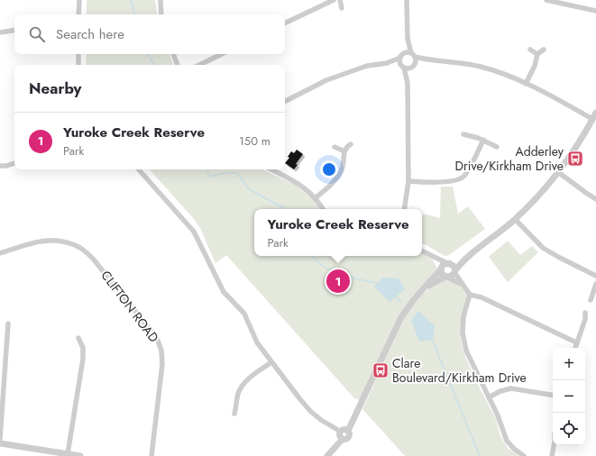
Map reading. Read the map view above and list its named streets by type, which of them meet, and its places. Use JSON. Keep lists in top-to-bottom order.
{
  "streets": {
    "street": ["CLIFTON ROAD"]
  },
  "places": {
    "bus stop": ["Adderley Drive/Kirkham Drive", "Clare Boulevard/Kirkham Drive"]
  },
  "page": {
    "search": "Search here",
    "heading": "Nearby",
    "list": [
      {
        "mark": "1",
        "name": "Yuroke Creek Reserve",
        "note": "Park",
        "value": "150 m"
      }
    ],
    "popup": ["Yuroke Creek Reserve", "Park"],
    "pins": "1",
    "map_buttons": ["+", "−"]
  }
}
